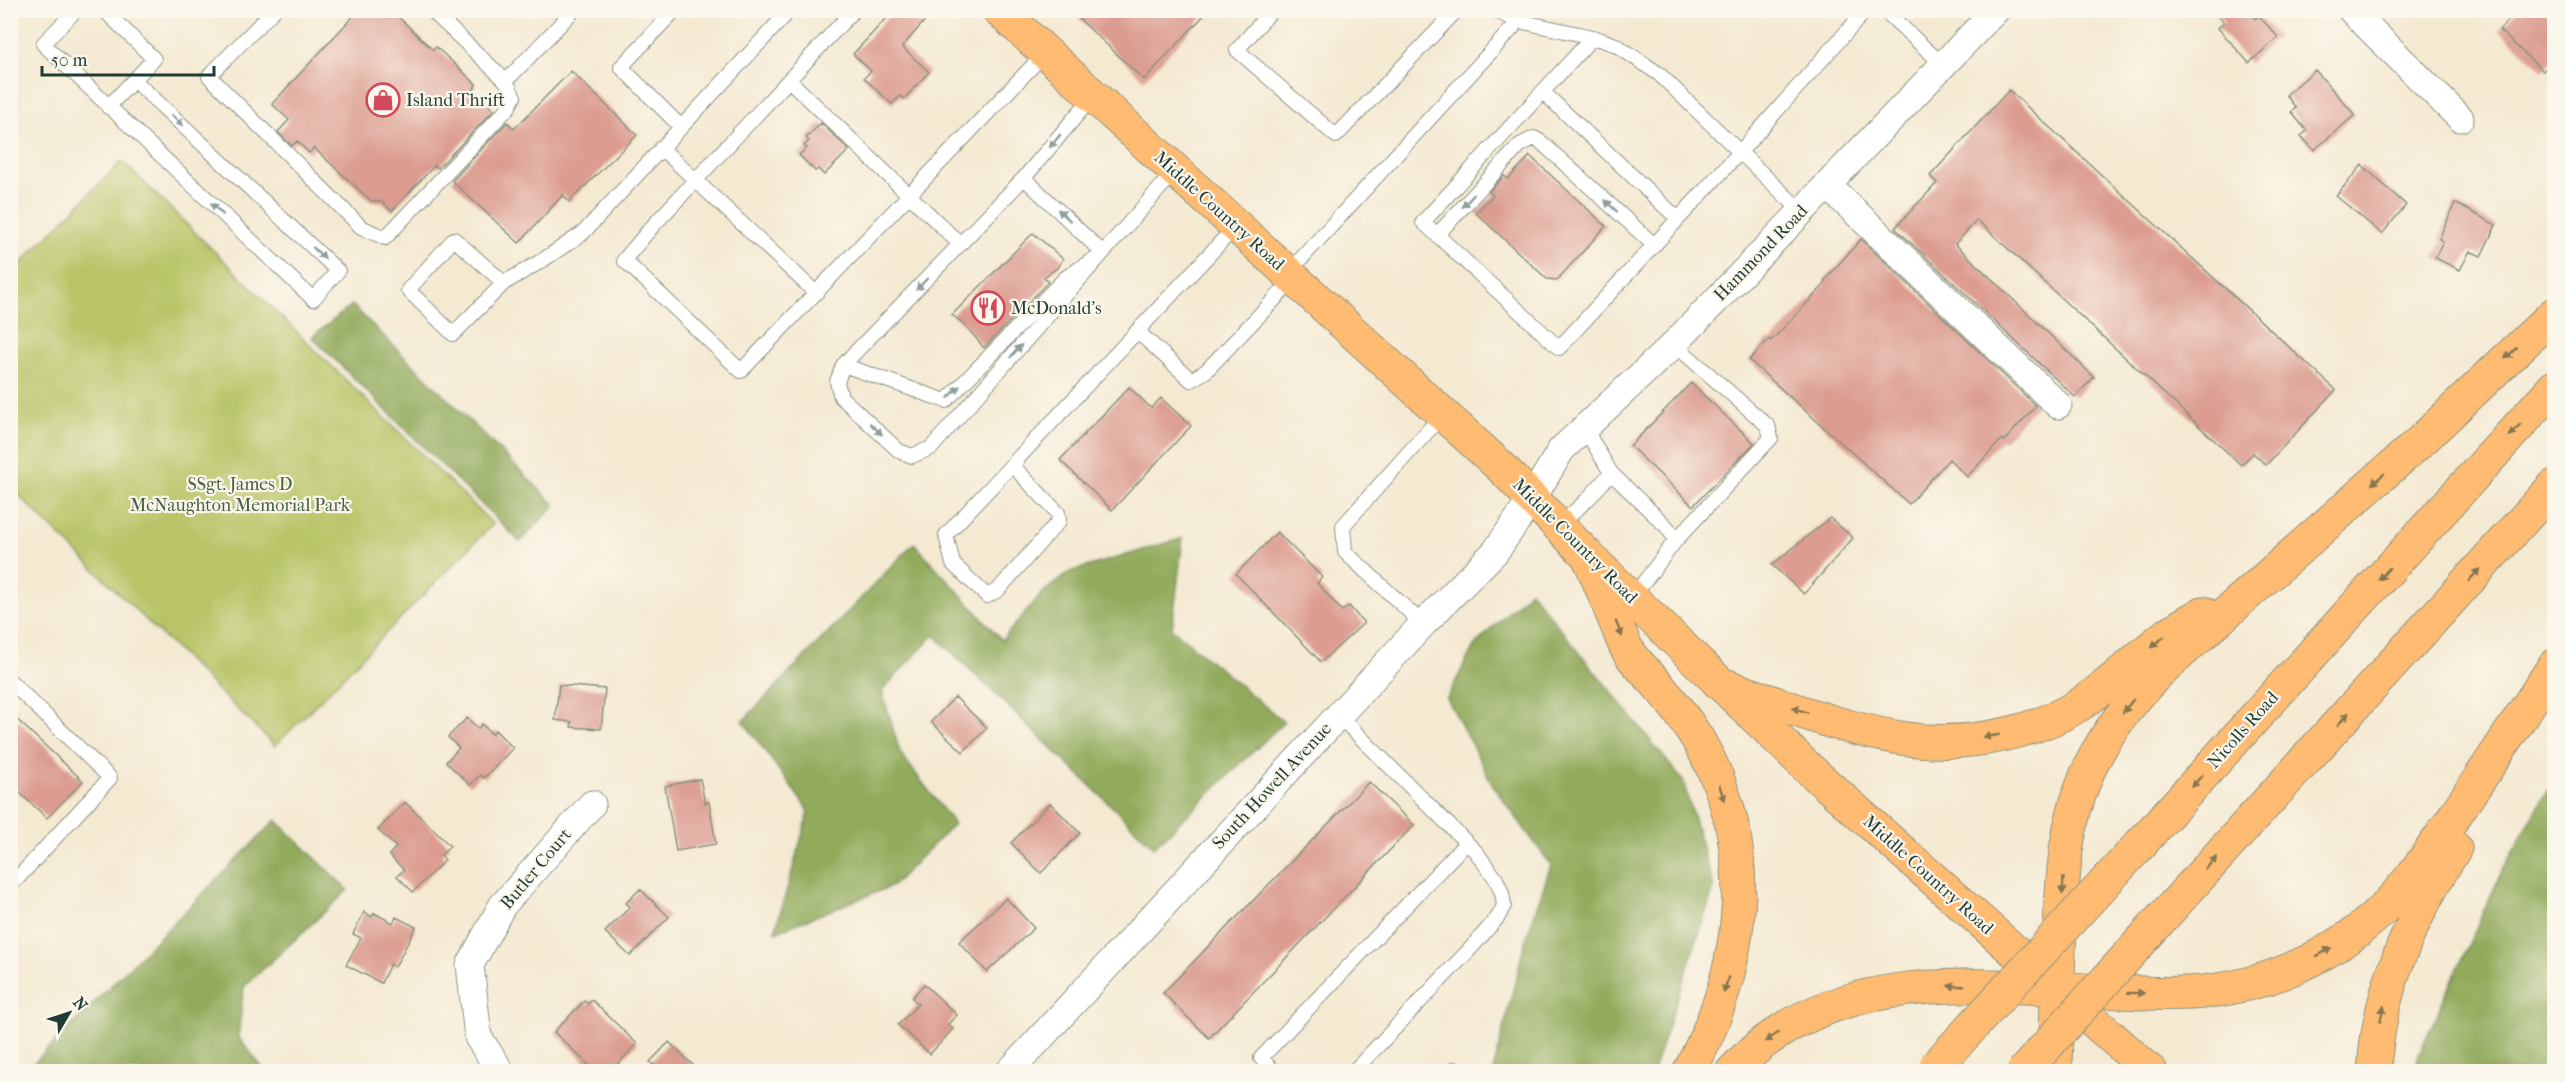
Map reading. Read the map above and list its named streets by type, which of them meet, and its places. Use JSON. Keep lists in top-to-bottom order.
{
  "streets": {
    "main road": ["Middle Country Road", "Nicolls Road"],
    "street": ["Hammond Road", "South Howell Avenue", "Butler Court"]
  },
  "crossings": [
    ["Middle Country Road", "Hammond Road"],
    ["Middle Country Road", "South Howell Avenue"],
    ["Hammond Road", "South Howell Avenue"]
  ],
  "parks": ["SSgt. James D McNaughton Memorial Park"],
  "places": {
    "shop": ["Island Thrift"],
    "restaurant": ["McDonald's"]
  },
  "scale_bar": "50 m",
  "north": "top right"
}
